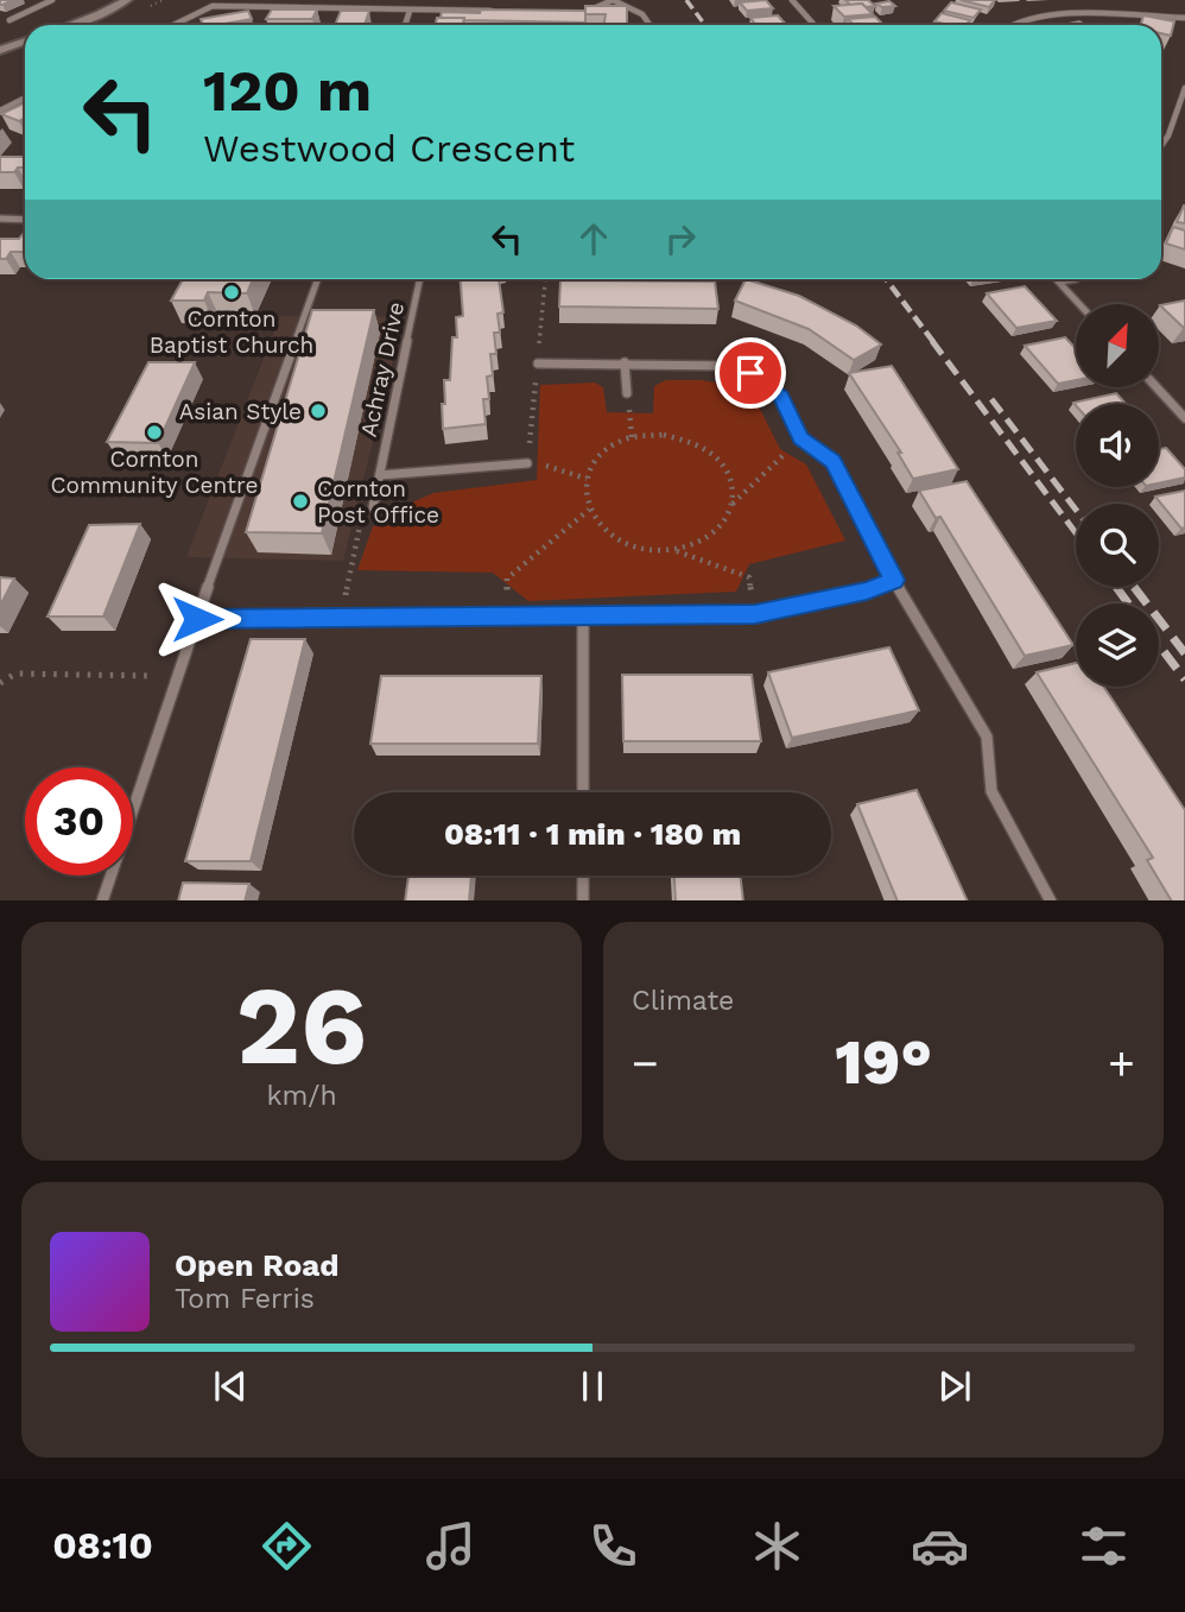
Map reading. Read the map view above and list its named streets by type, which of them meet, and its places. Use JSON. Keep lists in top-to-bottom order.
{
  "streets": {
    "street": ["Achray Drive"]
  },
  "places": [
    "Cornton Baptist Church",
    "Asian Style",
    "Cornton Community Centre",
    "Cornton Post Office"
  ],
  "north": "top right",
  "page": {
    "turn": ["120 m", "Westwood Crescent"],
    "limit": "30",
    "trip": "08:11 · 1 min · 180 m",
    "tile": [
      ["26", "km/h"],
      "Climate"
    ],
    "heat": ["−", "19°", "+"],
    "song": ["Open Road", "Tom Ferris"],
    "tabs": "08:10"
  }
}
